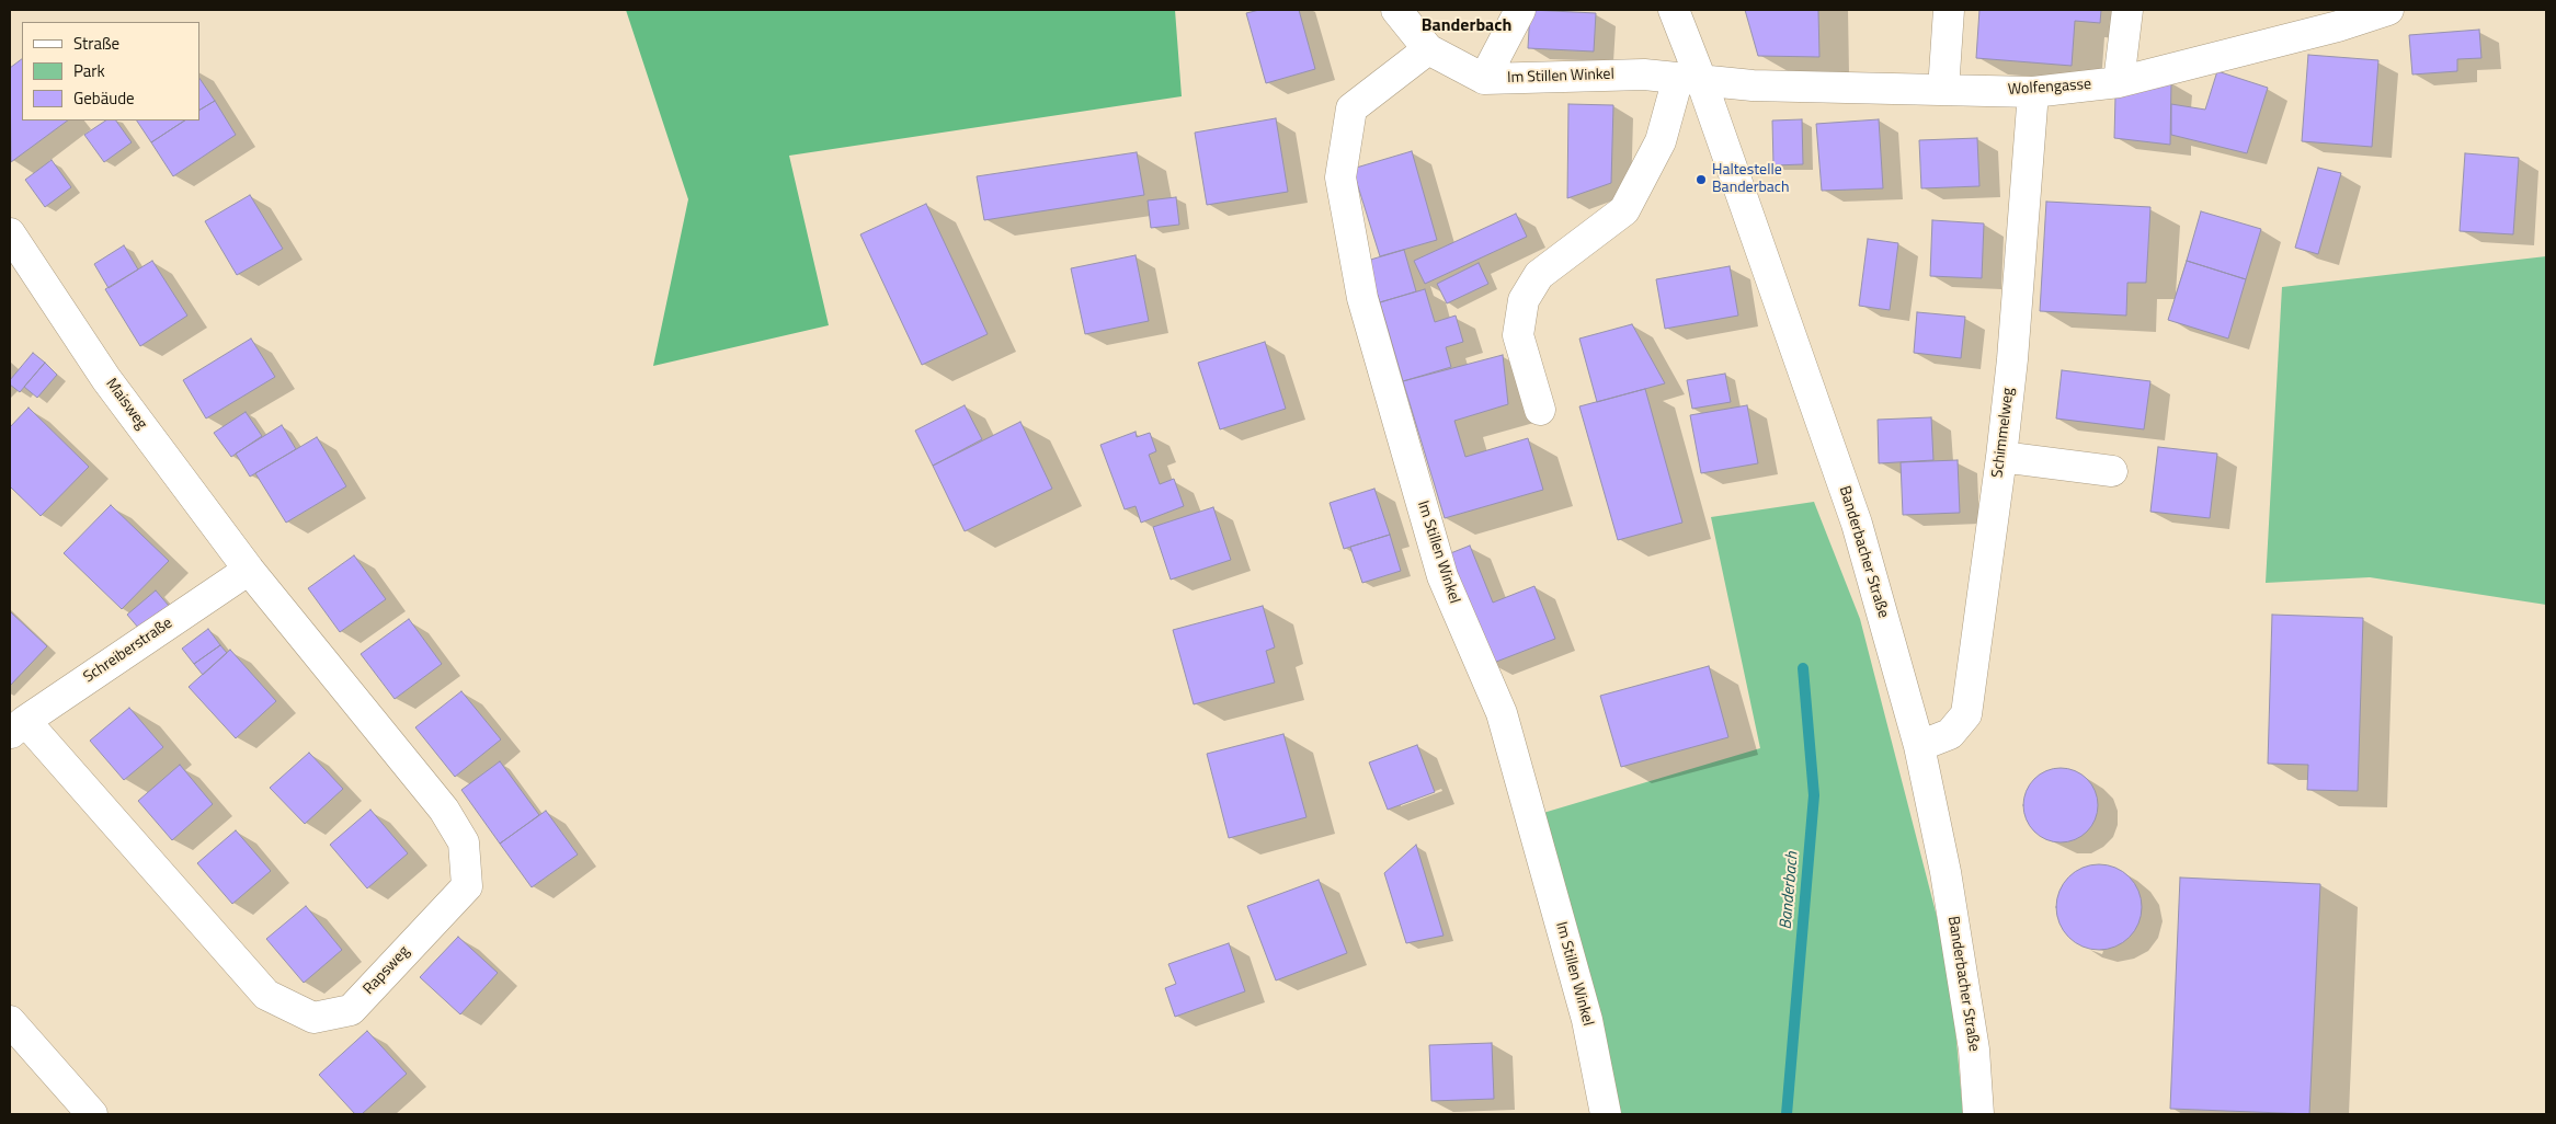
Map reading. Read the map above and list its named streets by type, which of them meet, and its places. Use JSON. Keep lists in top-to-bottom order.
{
  "streets": {
    "street": [
      "Im Stillen Winkel",
      "Wolfengasse",
      "Maisweg",
      "Schimmelweg",
      "Banderbacher Straße",
      "Schreiberstraße",
      "Rapsweg"
    ]
  },
  "crossings": [
    ["Im Stillen Winkel", "Wolfengasse"],
    ["Im Stillen Winkel", "Banderbacher Straße"],
    ["Wolfengasse", "Schimmelweg"],
    ["Wolfengasse", "Banderbacher Straße"],
    ["Maisweg", "Schreiberstraße"],
    ["Maisweg", "Rapsweg"],
    ["Schimmelweg", "Banderbacher Straße"],
    ["Schreiberstraße", "Rapsweg"]
  ],
  "districts": ["Banderbach"],
  "water": ["Banderbach"],
  "places": ["Haltestelle Banderbach"],
  "legend": ["Straße", "Park", "Gebäude"]
}
